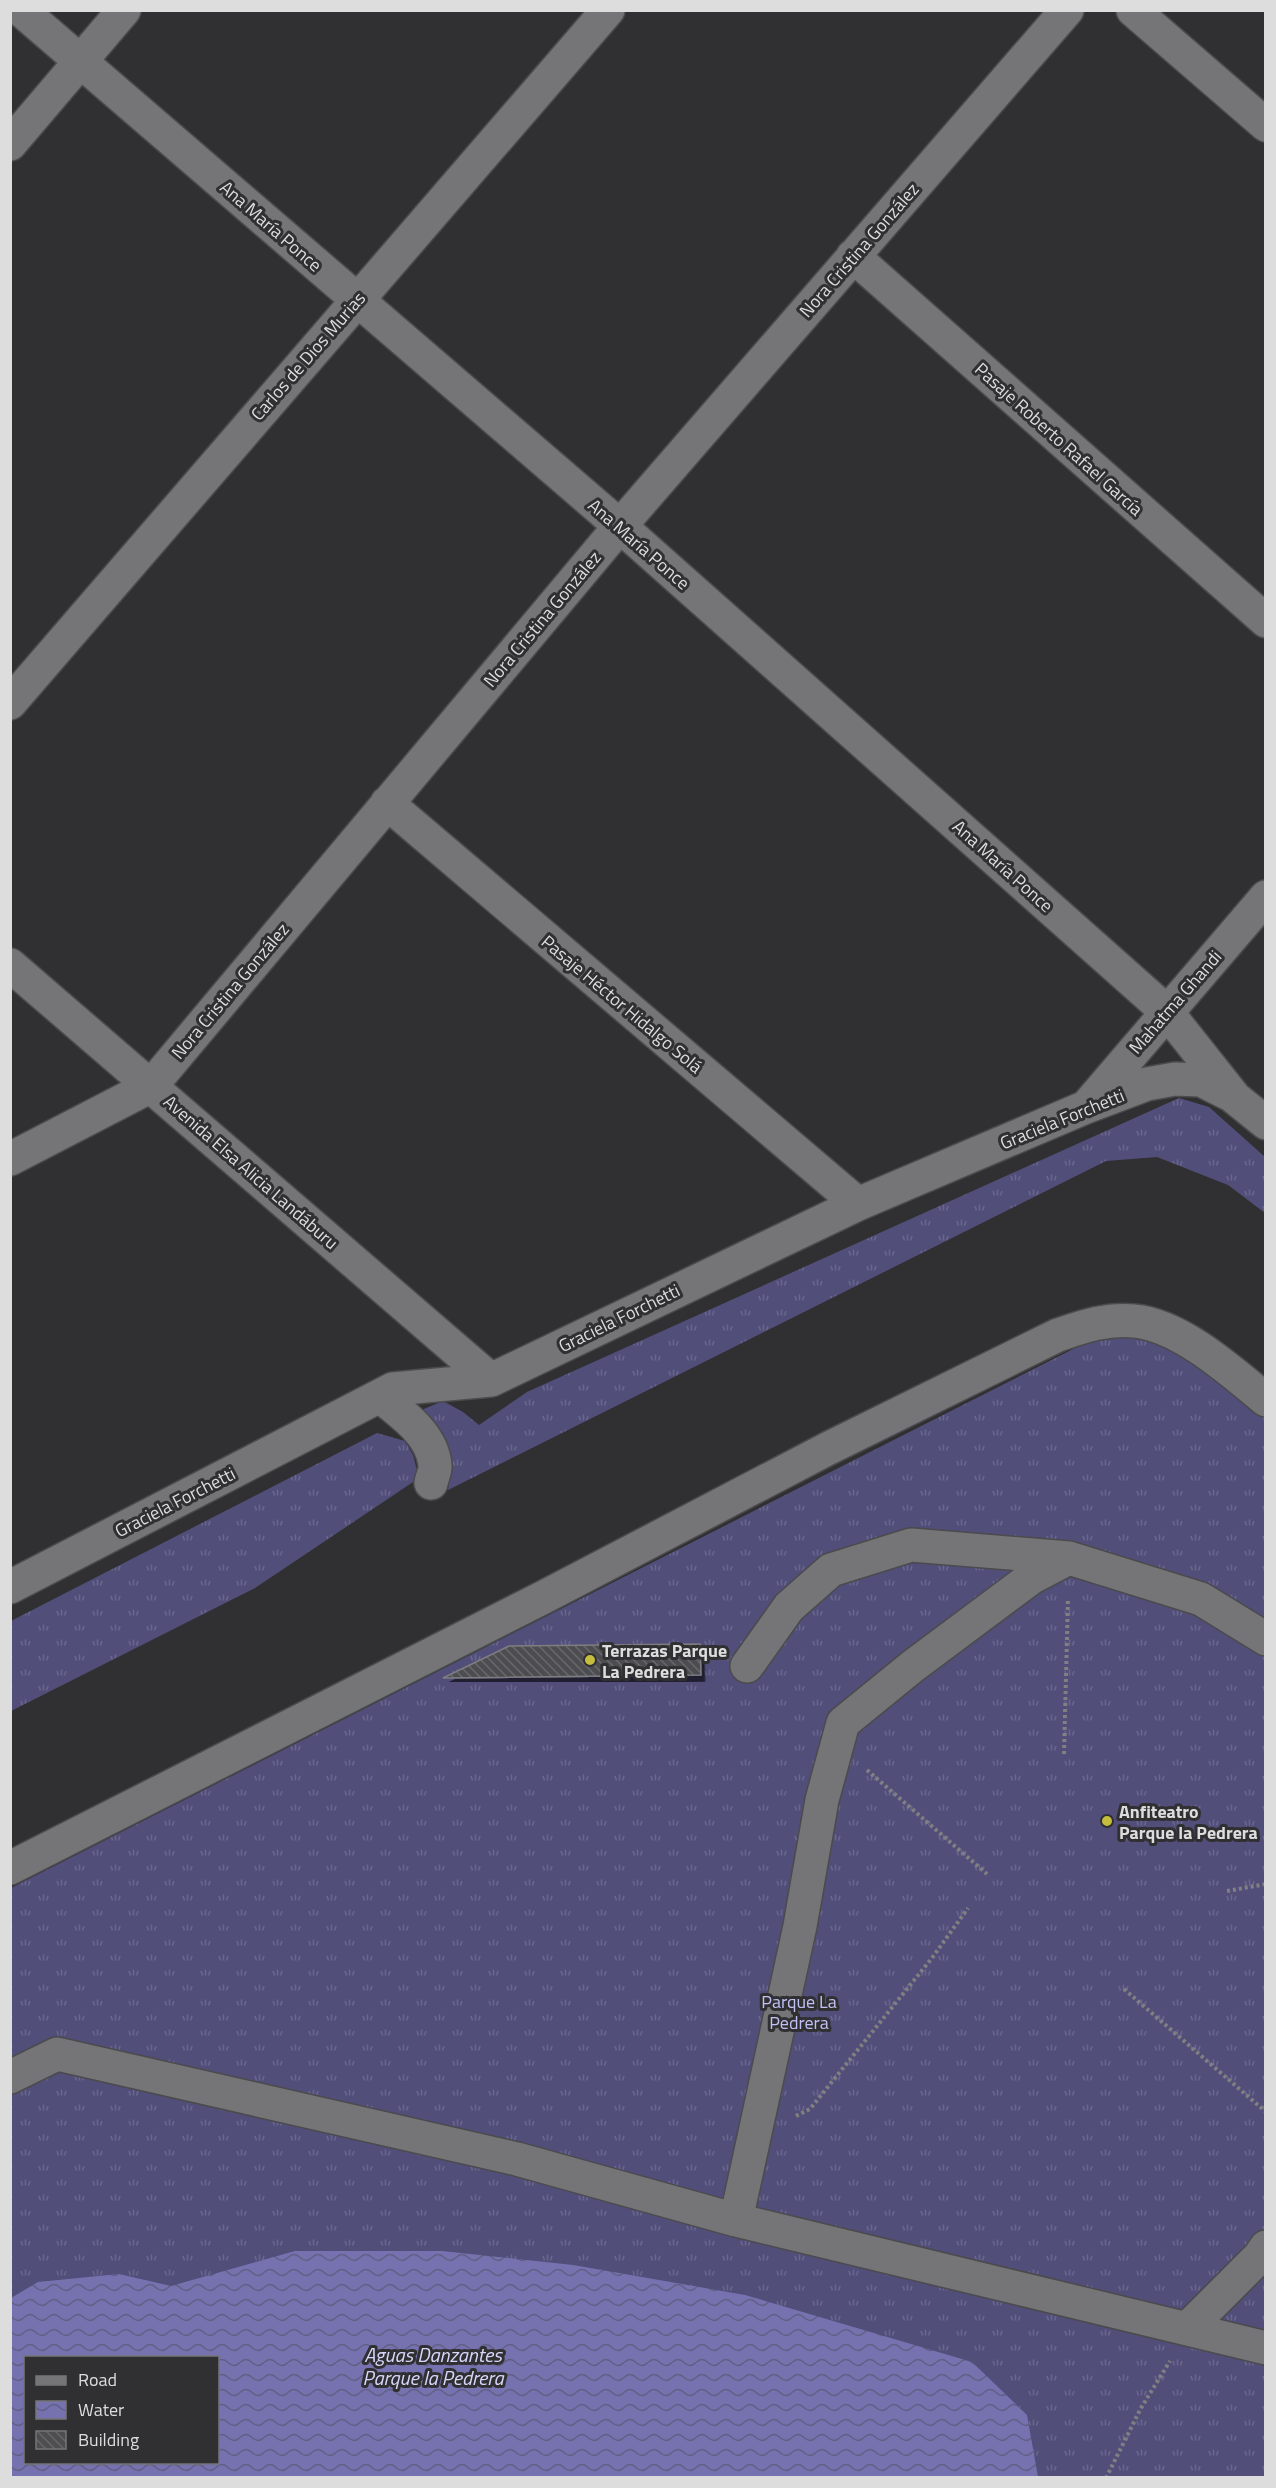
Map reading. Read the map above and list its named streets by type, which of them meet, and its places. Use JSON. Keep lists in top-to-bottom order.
{
  "streets": {
    "street": [
      "Ana María Ponce",
      "Nora Cristina González",
      "Carlos de Dios Murias",
      "Pasaje Roberto Rafael García",
      "Mahatma Ghandi",
      "Pasaje Héctor Hidalgo Solá",
      "Graciela Forchetti",
      "Avenida Elsa Alicia Landáburu"
    ]
  },
  "crossings": [
    ["Ana María Ponce", "Nora Cristina González"],
    ["Ana María Ponce", "Carlos de Dios Murias"],
    ["Ana María Ponce", "Mahatma Ghandi"],
    ["Ana María Ponce", "Graciela Forchetti"],
    ["Nora Cristina González", "Pasaje Roberto Rafael García"],
    ["Nora Cristina González", "Pasaje Héctor Hidalgo Solá"],
    ["Nora Cristina González", "Avenida Elsa Alicia Landáburu"],
    ["Mahatma Ghandi", "Graciela Forchetti"],
    ["Pasaje Héctor Hidalgo Solá", "Graciela Forchetti"],
    ["Graciela Forchetti", "Avenida Elsa Alicia Landáburu"]
  ],
  "water": ["Aguas Danzantes Parque la Pedrera"],
  "parks": ["Parque La Pedrera"],
  "places": ["Terrazas Parque La Pedrera", "Anfiteatro Parque la Pedrera"],
  "legend": ["Road", "Water", "Building"]
}
